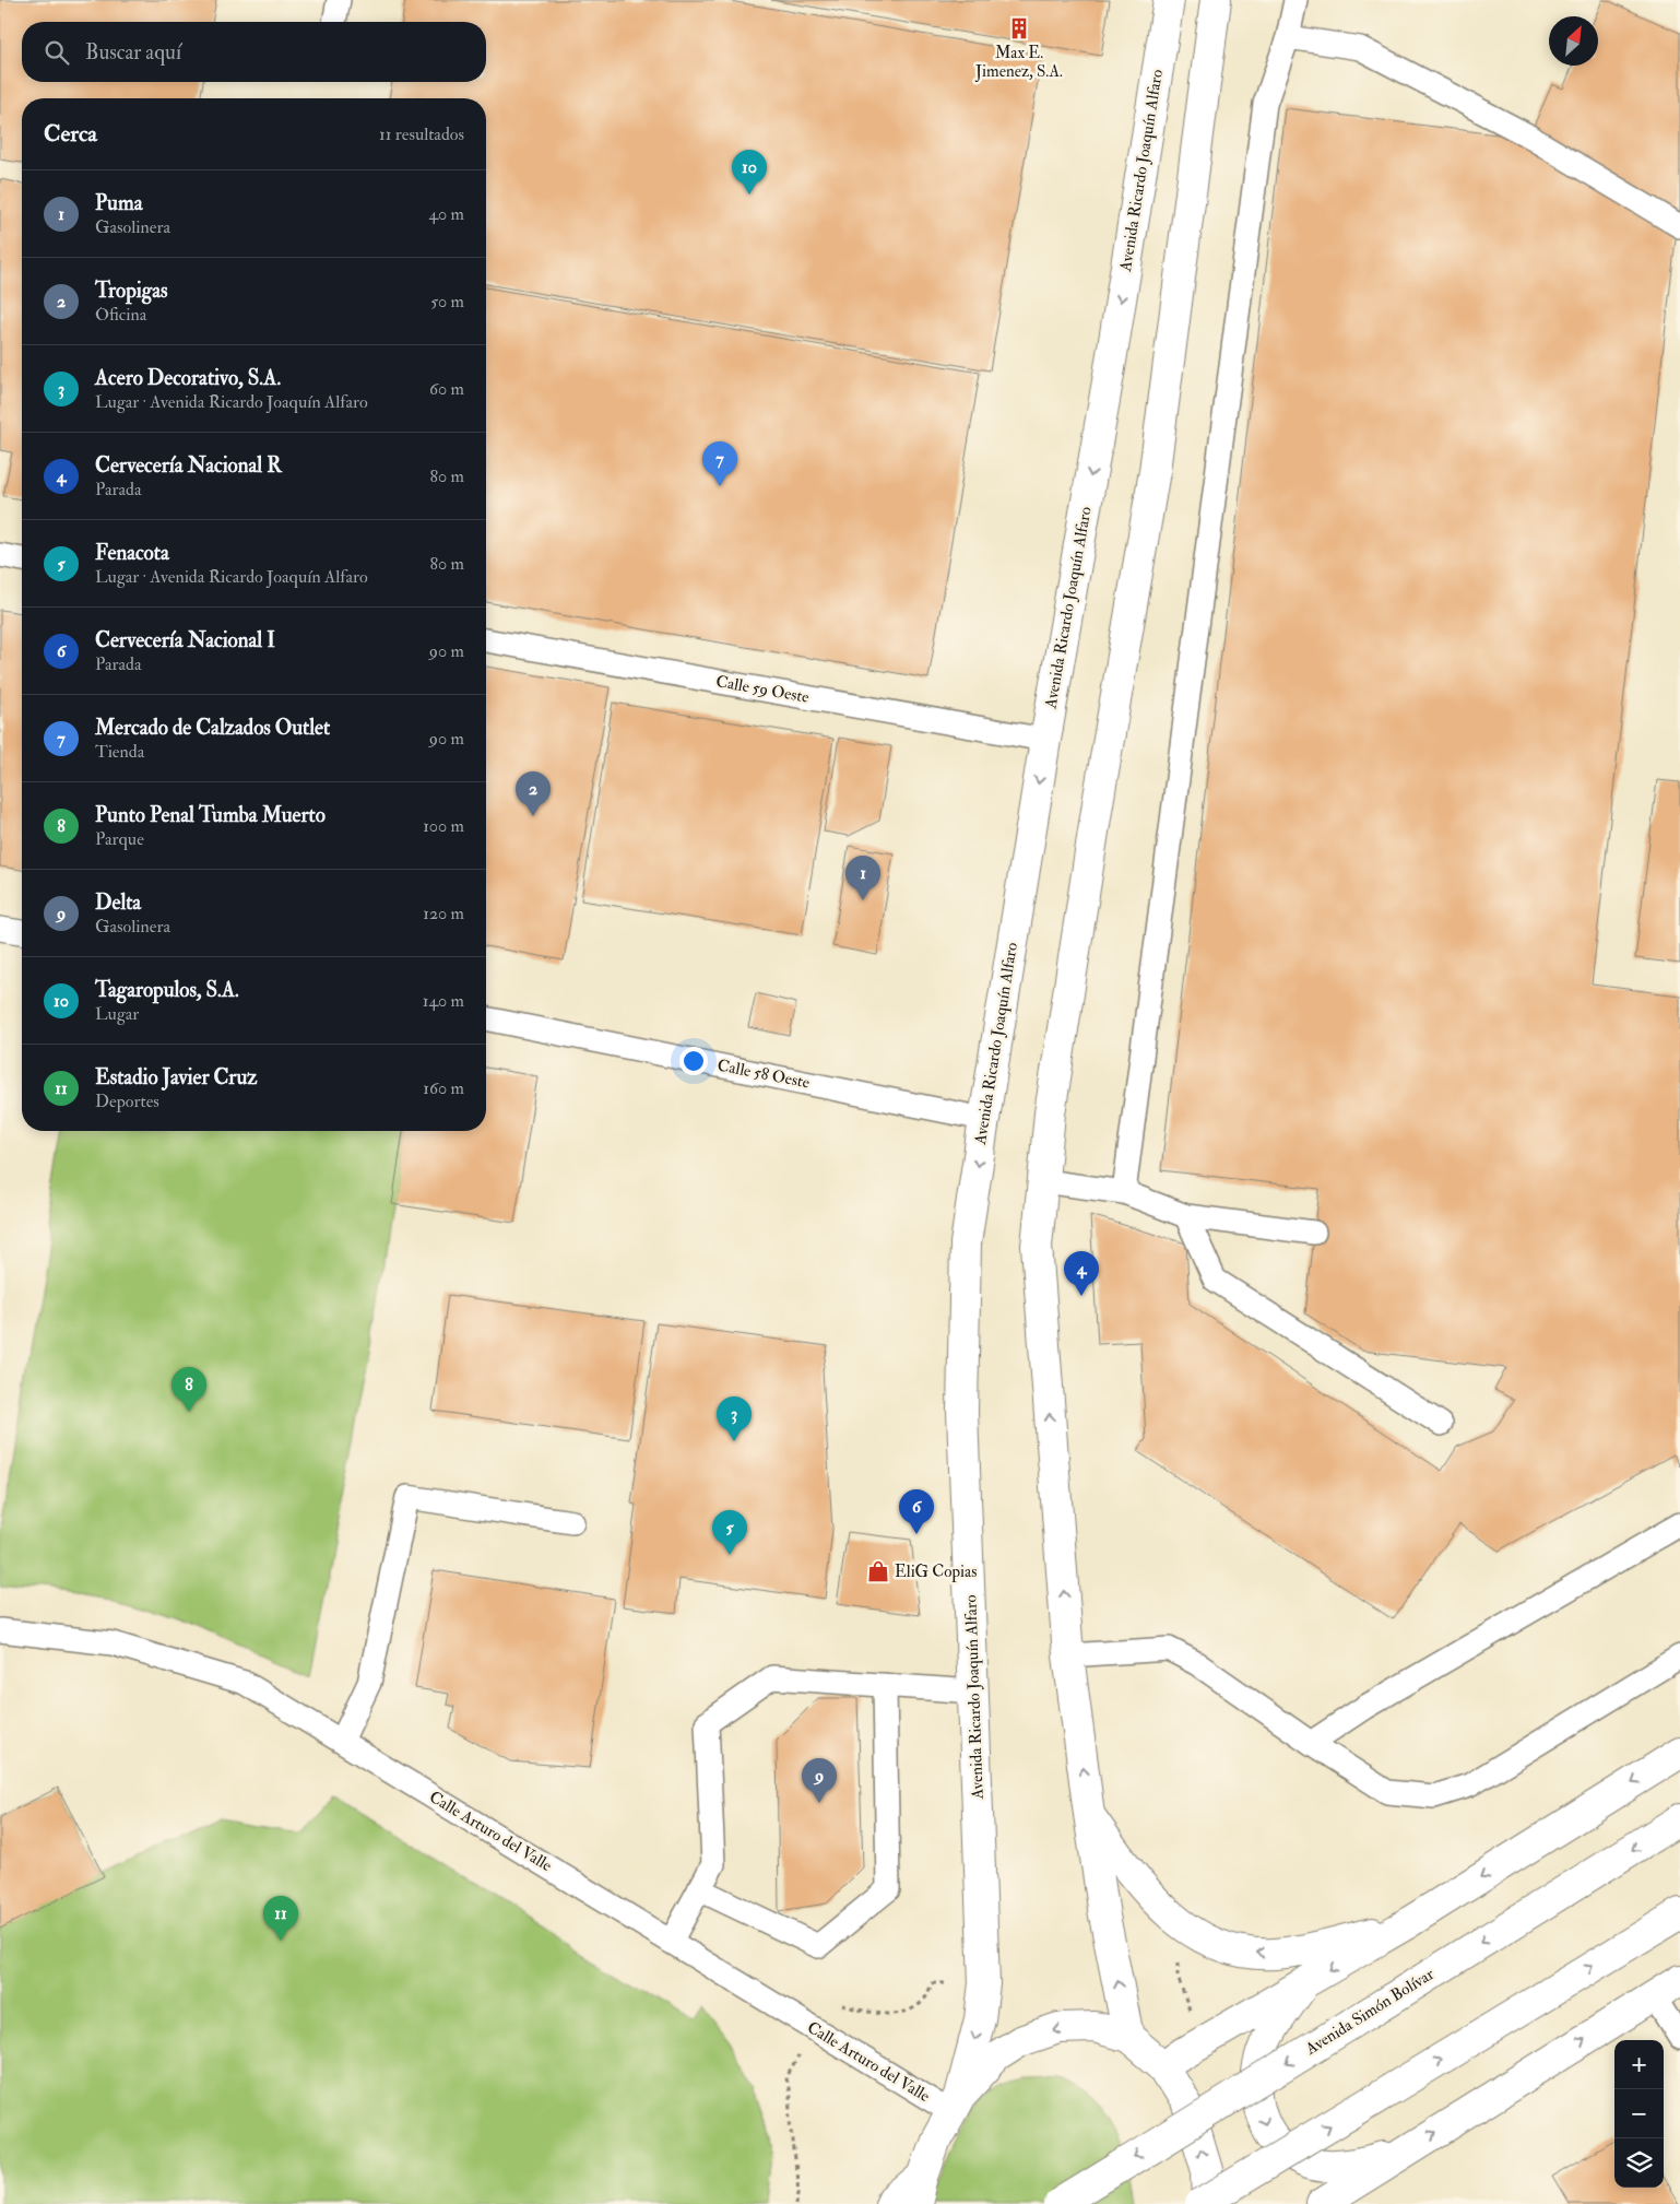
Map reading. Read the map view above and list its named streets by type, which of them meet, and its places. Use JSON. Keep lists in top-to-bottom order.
{
  "streets": {
    "main road": ["Avenida Ricardo Joaquín Alfaro", "Avenida Simón Bolívar"],
    "lane": ["Calle 59 Oeste", "Calle 58 Oeste", "Calle Arturo del Valle"]
  },
  "crossings": [
    ["Avenida Ricardo Joaquín Alfaro", "Calle 59 Oeste"],
    ["Avenida Ricardo Joaquín Alfaro", "Calle 58 Oeste"],
    ["Avenida Ricardo Joaquín Alfaro", "Calle Arturo del Valle"]
  ],
  "places": {
    "building": ["Max E. Jimenez, S.A."],
    "shop": ["EliG Copias"]
  },
  "north": "top right",
  "page": {
    "search": "Buscar aquí",
    "heading": ["Cerca", "11 resultados"],
    "pins": [
      "10",
      "7",
      "2",
      "1",
      "4",
      "8",
      "3",
      "6",
      "5",
      "9",
      "11"
    ],
    "list": [
      {
        "mark": "1",
        "name": "Puma",
        "note": "Gasolinera",
        "value": "40 m"
      },
      {
        "mark": "2",
        "name": "Tropigas",
        "note": "Oficina",
        "value": "50 m"
      },
      {
        "mark": "3",
        "name": "Acero Decorativo, S.A.",
        "note": "Lugar · Avenida Ricardo Joaquín Alfaro",
        "value": "60 m"
      },
      {
        "mark": "4",
        "name": "Cervecería Nacional R",
        "note": "Parada",
        "value": "80 m"
      },
      {
        "mark": "5",
        "name": "Fenacota",
        "note": "Lugar · Avenida Ricardo Joaquín Alfaro",
        "value": "80 m"
      },
      {
        "mark": "6",
        "name": "Cervecería Nacional I",
        "note": "Parada",
        "value": "90 m"
      },
      {
        "mark": "7",
        "name": "Mercado de Calzados Outlet",
        "note": "Tienda",
        "value": "90 m"
      },
      {
        "mark": "8",
        "name": "Punto Penal Tumba Muerto",
        "note": "Parque",
        "value": "100 m"
      },
      {
        "mark": "9",
        "name": "Delta",
        "note": "Gasolinera",
        "value": "120 m"
      },
      {
        "mark": "10",
        "name": "Tagaropulos, S.A.",
        "note": "Lugar",
        "value": "140 m"
      },
      {
        "mark": "11",
        "name": "Estadio Javier Cruz",
        "note": "Deportes",
        "value": "160 m"
      }
    ],
    "map_buttons": ["+", "−"]
  }
}
